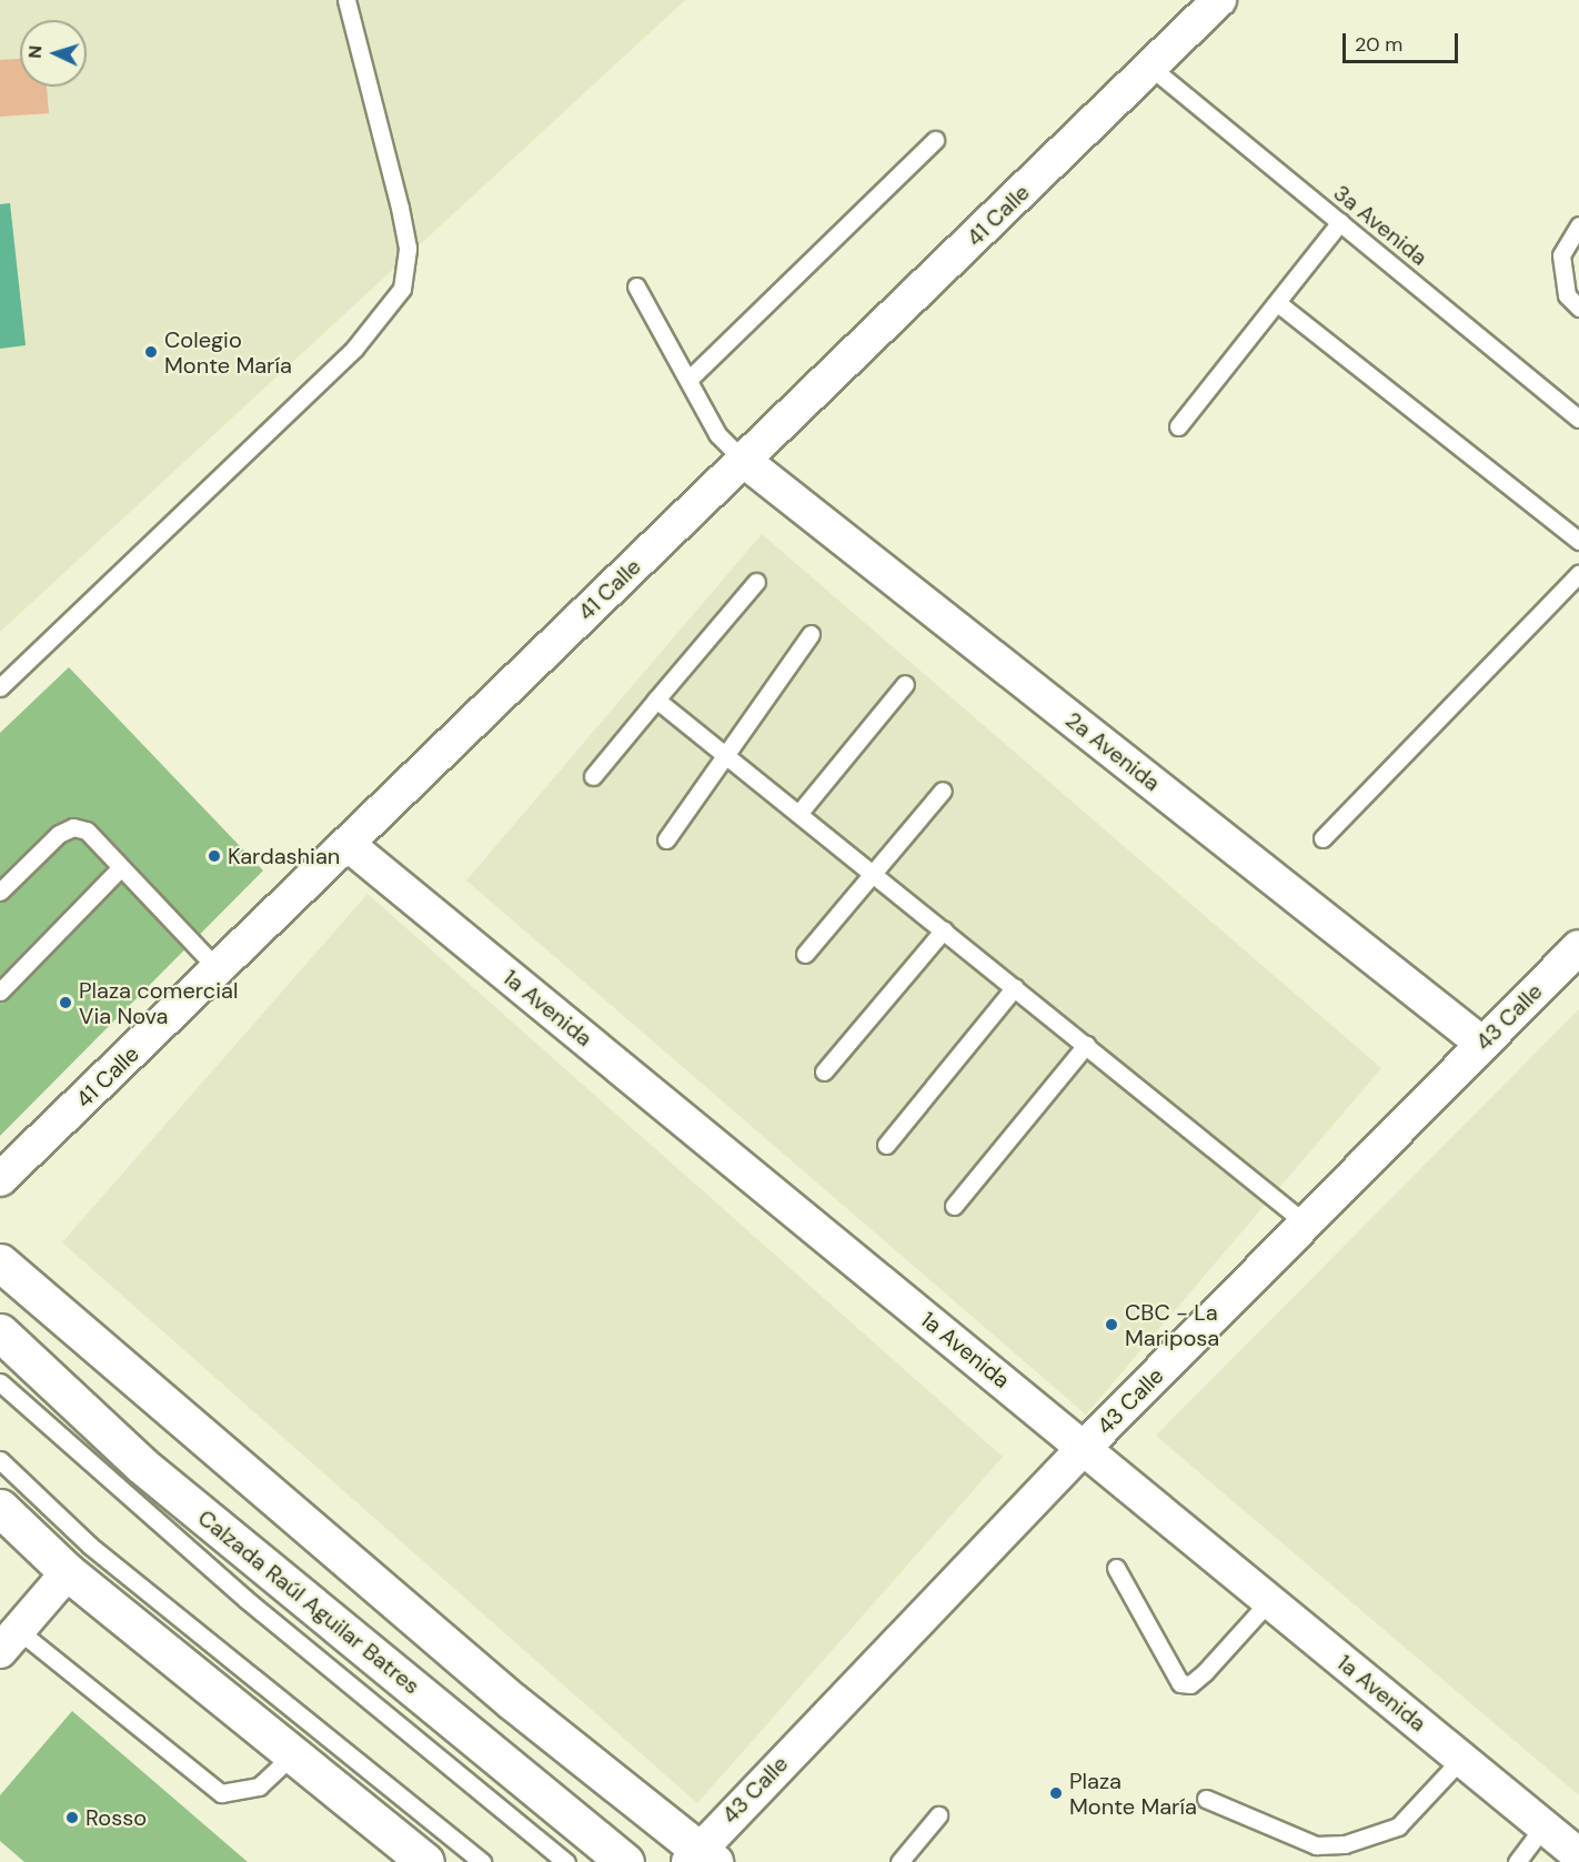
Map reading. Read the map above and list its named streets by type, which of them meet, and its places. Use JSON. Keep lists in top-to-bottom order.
{
  "streets": {
    "main road": ["Calzada Raúl Aguilar Batres"],
    "street": [
      "41 Calle",
      "2a Avenida",
      "1a Avenida",
      "43 Calle"
    ],
    "lane": ["3a Avenida"]
  },
  "crossings": [
    ["41 Calle", "3a Avenida"],
    ["41 Calle", "2a Avenida"],
    ["41 Calle", "1a Avenida"],
    ["2a Avenida", "43 Calle"],
    ["1a Avenida", "43 Calle"]
  ],
  "places": [
    "Colegio Monte María",
    "Kardashian",
    "Plaza comercial Via Nova",
    "CBC - La Mariposa",
    "Plaza Monte María",
    "Rosso"
  ],
  "scale_bar": "20 m",
  "north": "left"
}
